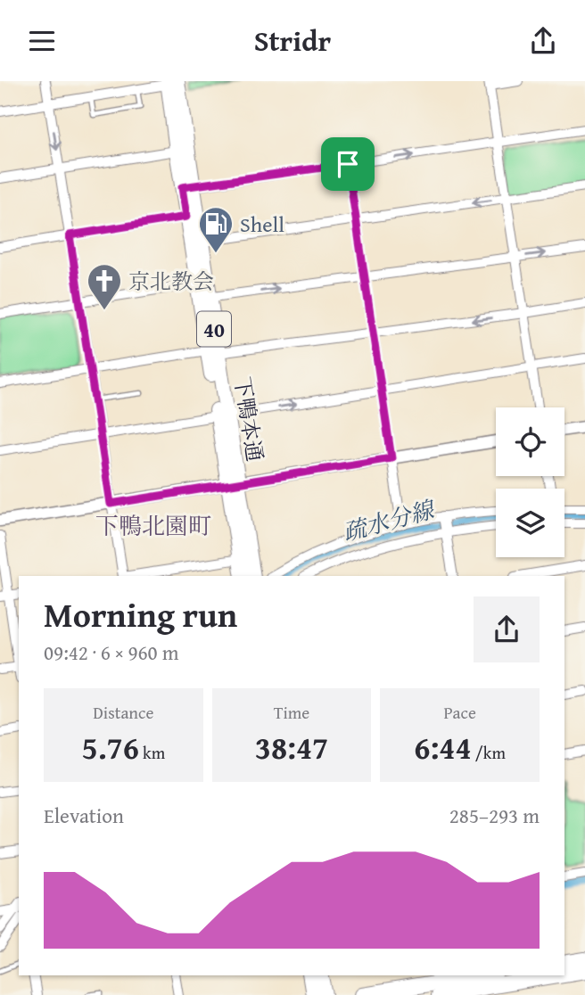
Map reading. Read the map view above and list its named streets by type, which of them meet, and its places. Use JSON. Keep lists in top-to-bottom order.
{
  "streets": {
    "main road": ["40", "下鴨本通"]
  },
  "districts": ["下鴨北園町"],
  "water": ["疏水分線"],
  "places": {
    "fuel station": ["Shell"],
    "church": ["京北教会"]
  },
  "page": {
    "header": "Stridr",
    "heading": ["Morning run", "09:42 · 6 × 960 m"],
    "stats": [
      ["Distance", "5.76 km"],
      ["Time", "38:47"],
      ["Pace", "6:44 /km"]
    ],
    "chart": ["Elevation", "285–293 m"]
  }
}
